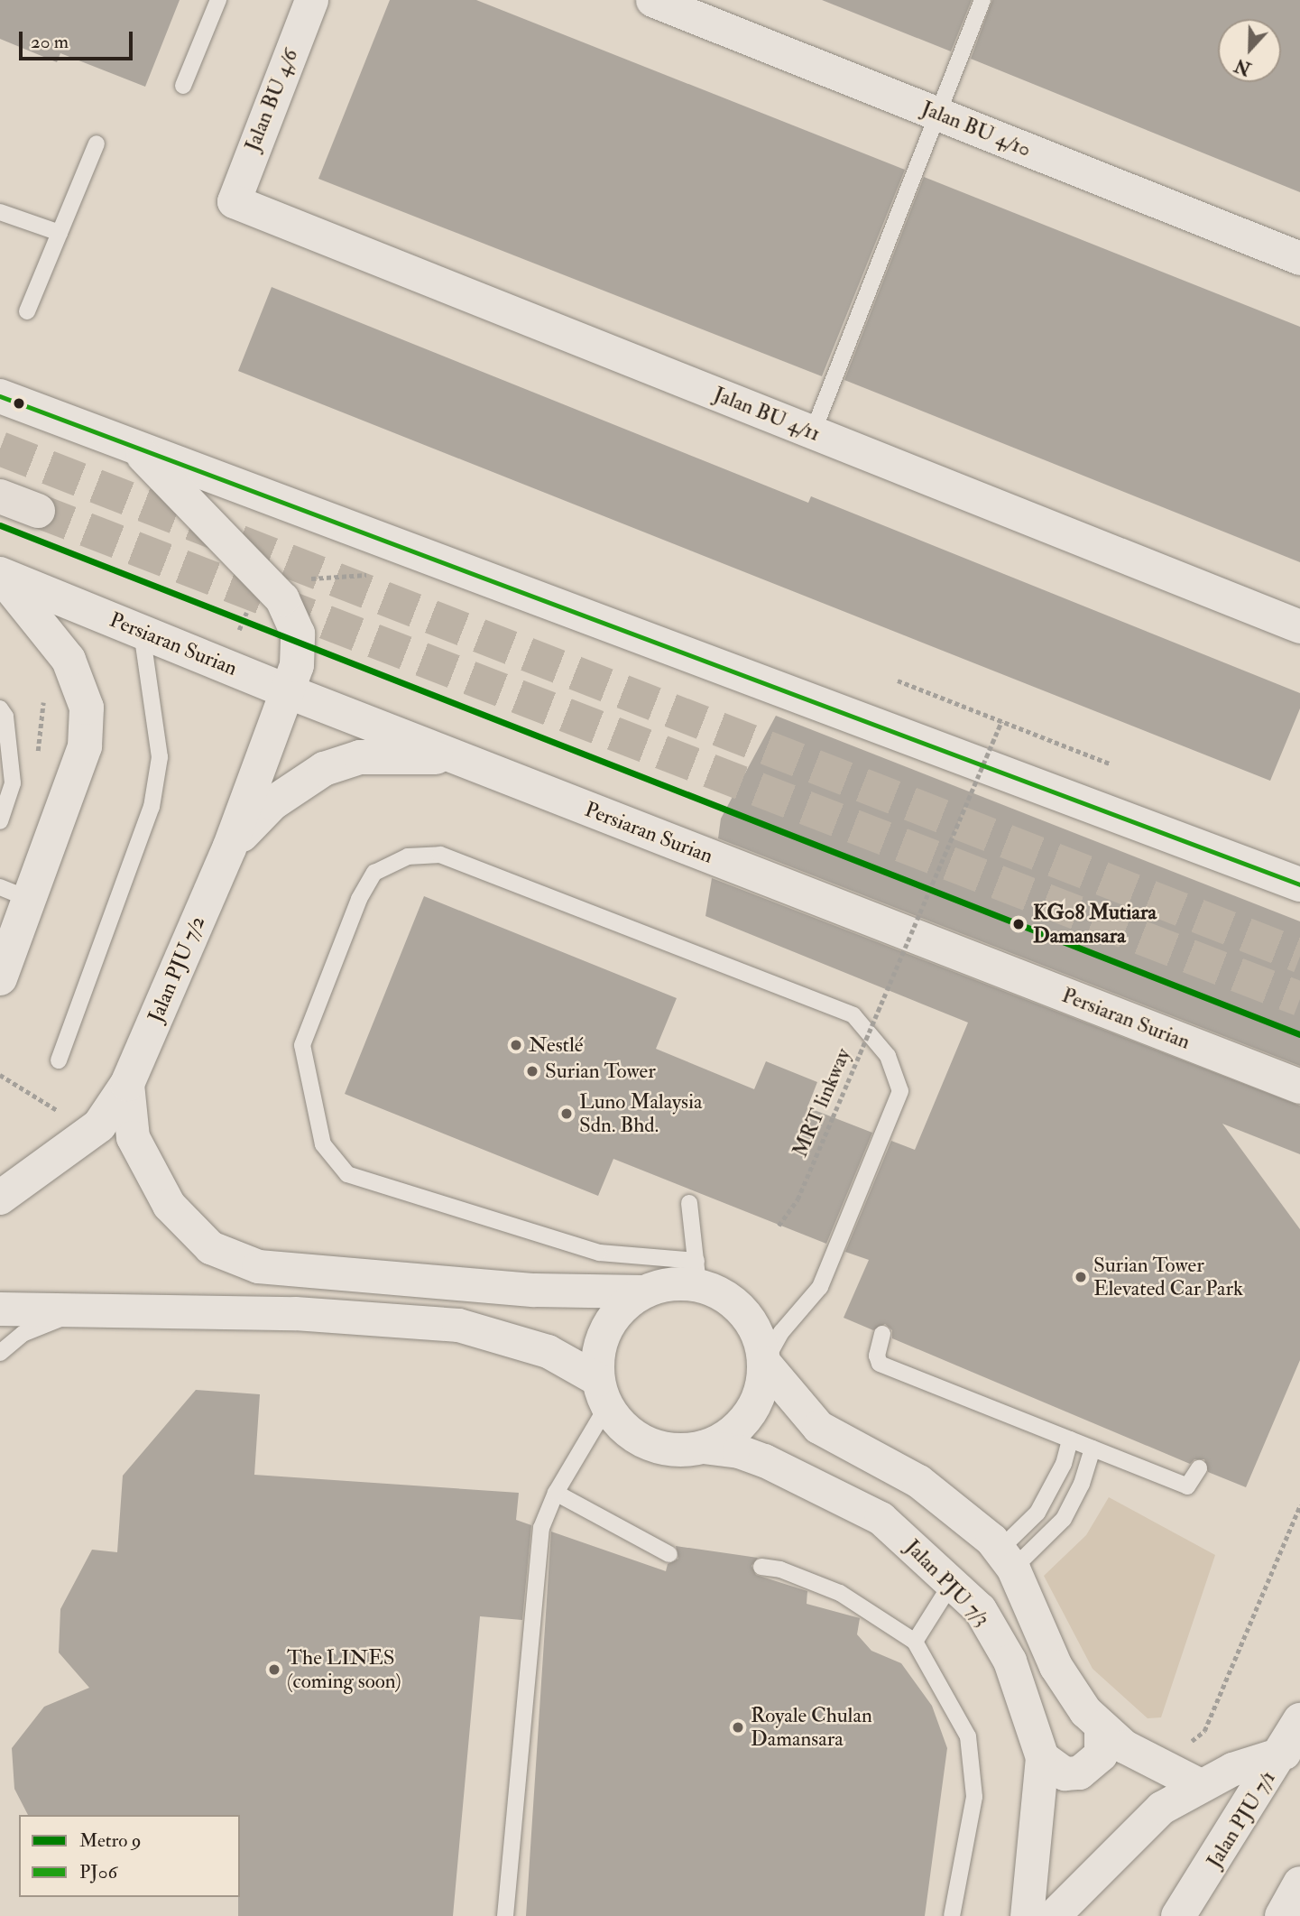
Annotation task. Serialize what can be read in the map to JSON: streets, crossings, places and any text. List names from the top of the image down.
{
  "streets": {
    "street": [
      "Jalan BU 4/6",
      "Jalan BU 4/10",
      "Jalan BU 4/11",
      "Persiaran Surian",
      "Jalan PJU 7/2",
      "Jalan PJU 7/3",
      "Jalan PJU 7/1"
    ],
    "path": ["MRT linkway"]
  },
  "crossings": [
    ["Jalan BU 4/6", "Jalan BU 4/11"],
    ["Persiaran Surian", "Jalan PJU 7/2"]
  ],
  "places": [
    "KG08 Mutiara Damansara",
    "Nestlé",
    "Surian Tower",
    "Luno Malaysia Sdn. Bhd.",
    "Surian Tower Elevated Car Park",
    "The LINES (coming soon)",
    "Royale Chulan Damansara"
  ],
  "lines": ["transit line PJ06", "metro line 9"],
  "legend": ["Metro 9", "PJ06"],
  "scale_bar": "20 m",
  "north": "bottom"
}
